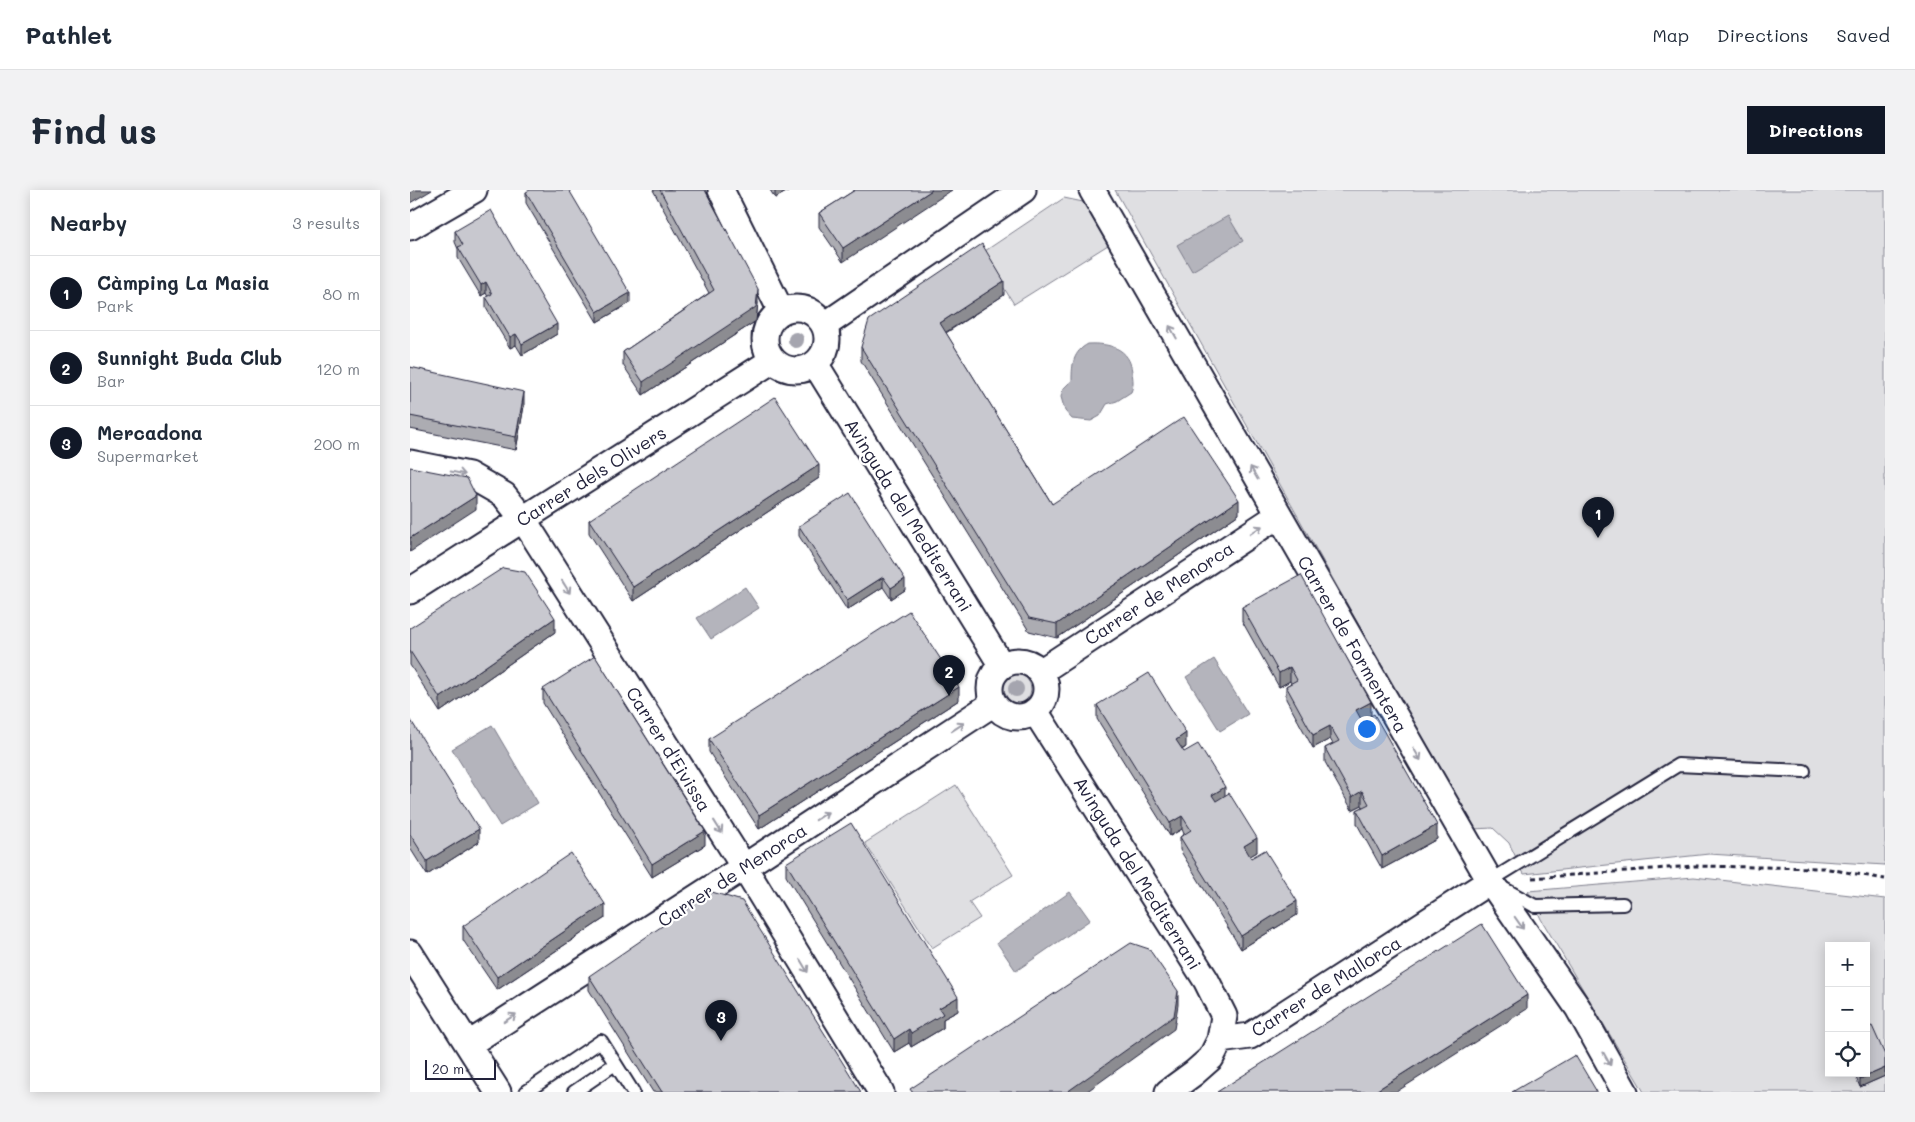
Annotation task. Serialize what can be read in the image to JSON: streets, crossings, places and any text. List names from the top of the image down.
{
  "streets": {
    "street": [
      "Carrer dels Olivers",
      "Avinguda del Mediterrani",
      "Carrer de Menorca",
      "Carrer de Formentera",
      "Carrer d'Eivissa",
      "Carrer de Mallorca"
    ]
  },
  "crossings": [
    ["Carrer dels Olivers", "Avinguda del Mediterrani"],
    ["Carrer dels Olivers", "Carrer d'Eivissa"],
    ["Avinguda del Mediterrani", "Carrer de Menorca"],
    ["Avinguda del Mediterrani", "Carrer de Mallorca"],
    ["Carrer de Menorca", "Carrer de Formentera"],
    ["Carrer de Menorca", "Carrer d'Eivissa"],
    ["Carrer de Formentera", "Carrer de Mallorca"]
  ],
  "one_way": ["Carrer de Menorca", "Carrer d'Eivissa"],
  "scale_bar": "20 m",
  "page": {
    "header": "Pathlet",
    "nav": ["Map", "Directions", "Saved"],
    "buttons": "Directions",
    "title": "Find us",
    "heading": ["Nearby", "3 results"],
    "list": [
      {
        "mark": "1",
        "name": "Càmping La Masia",
        "note": "Park",
        "value": "80 m"
      },
      {
        "mark": "2",
        "name": "Sunnight Buda Club",
        "note": "Bar",
        "value": "120 m"
      },
      {
        "mark": "3",
        "name": "Mercadona",
        "note": "Supermarket",
        "value": "200 m"
      }
    ],
    "pins": ["1", "2", "3"],
    "map_buttons": ["+", "−"],
    "scale": "20 m"
  }
}
